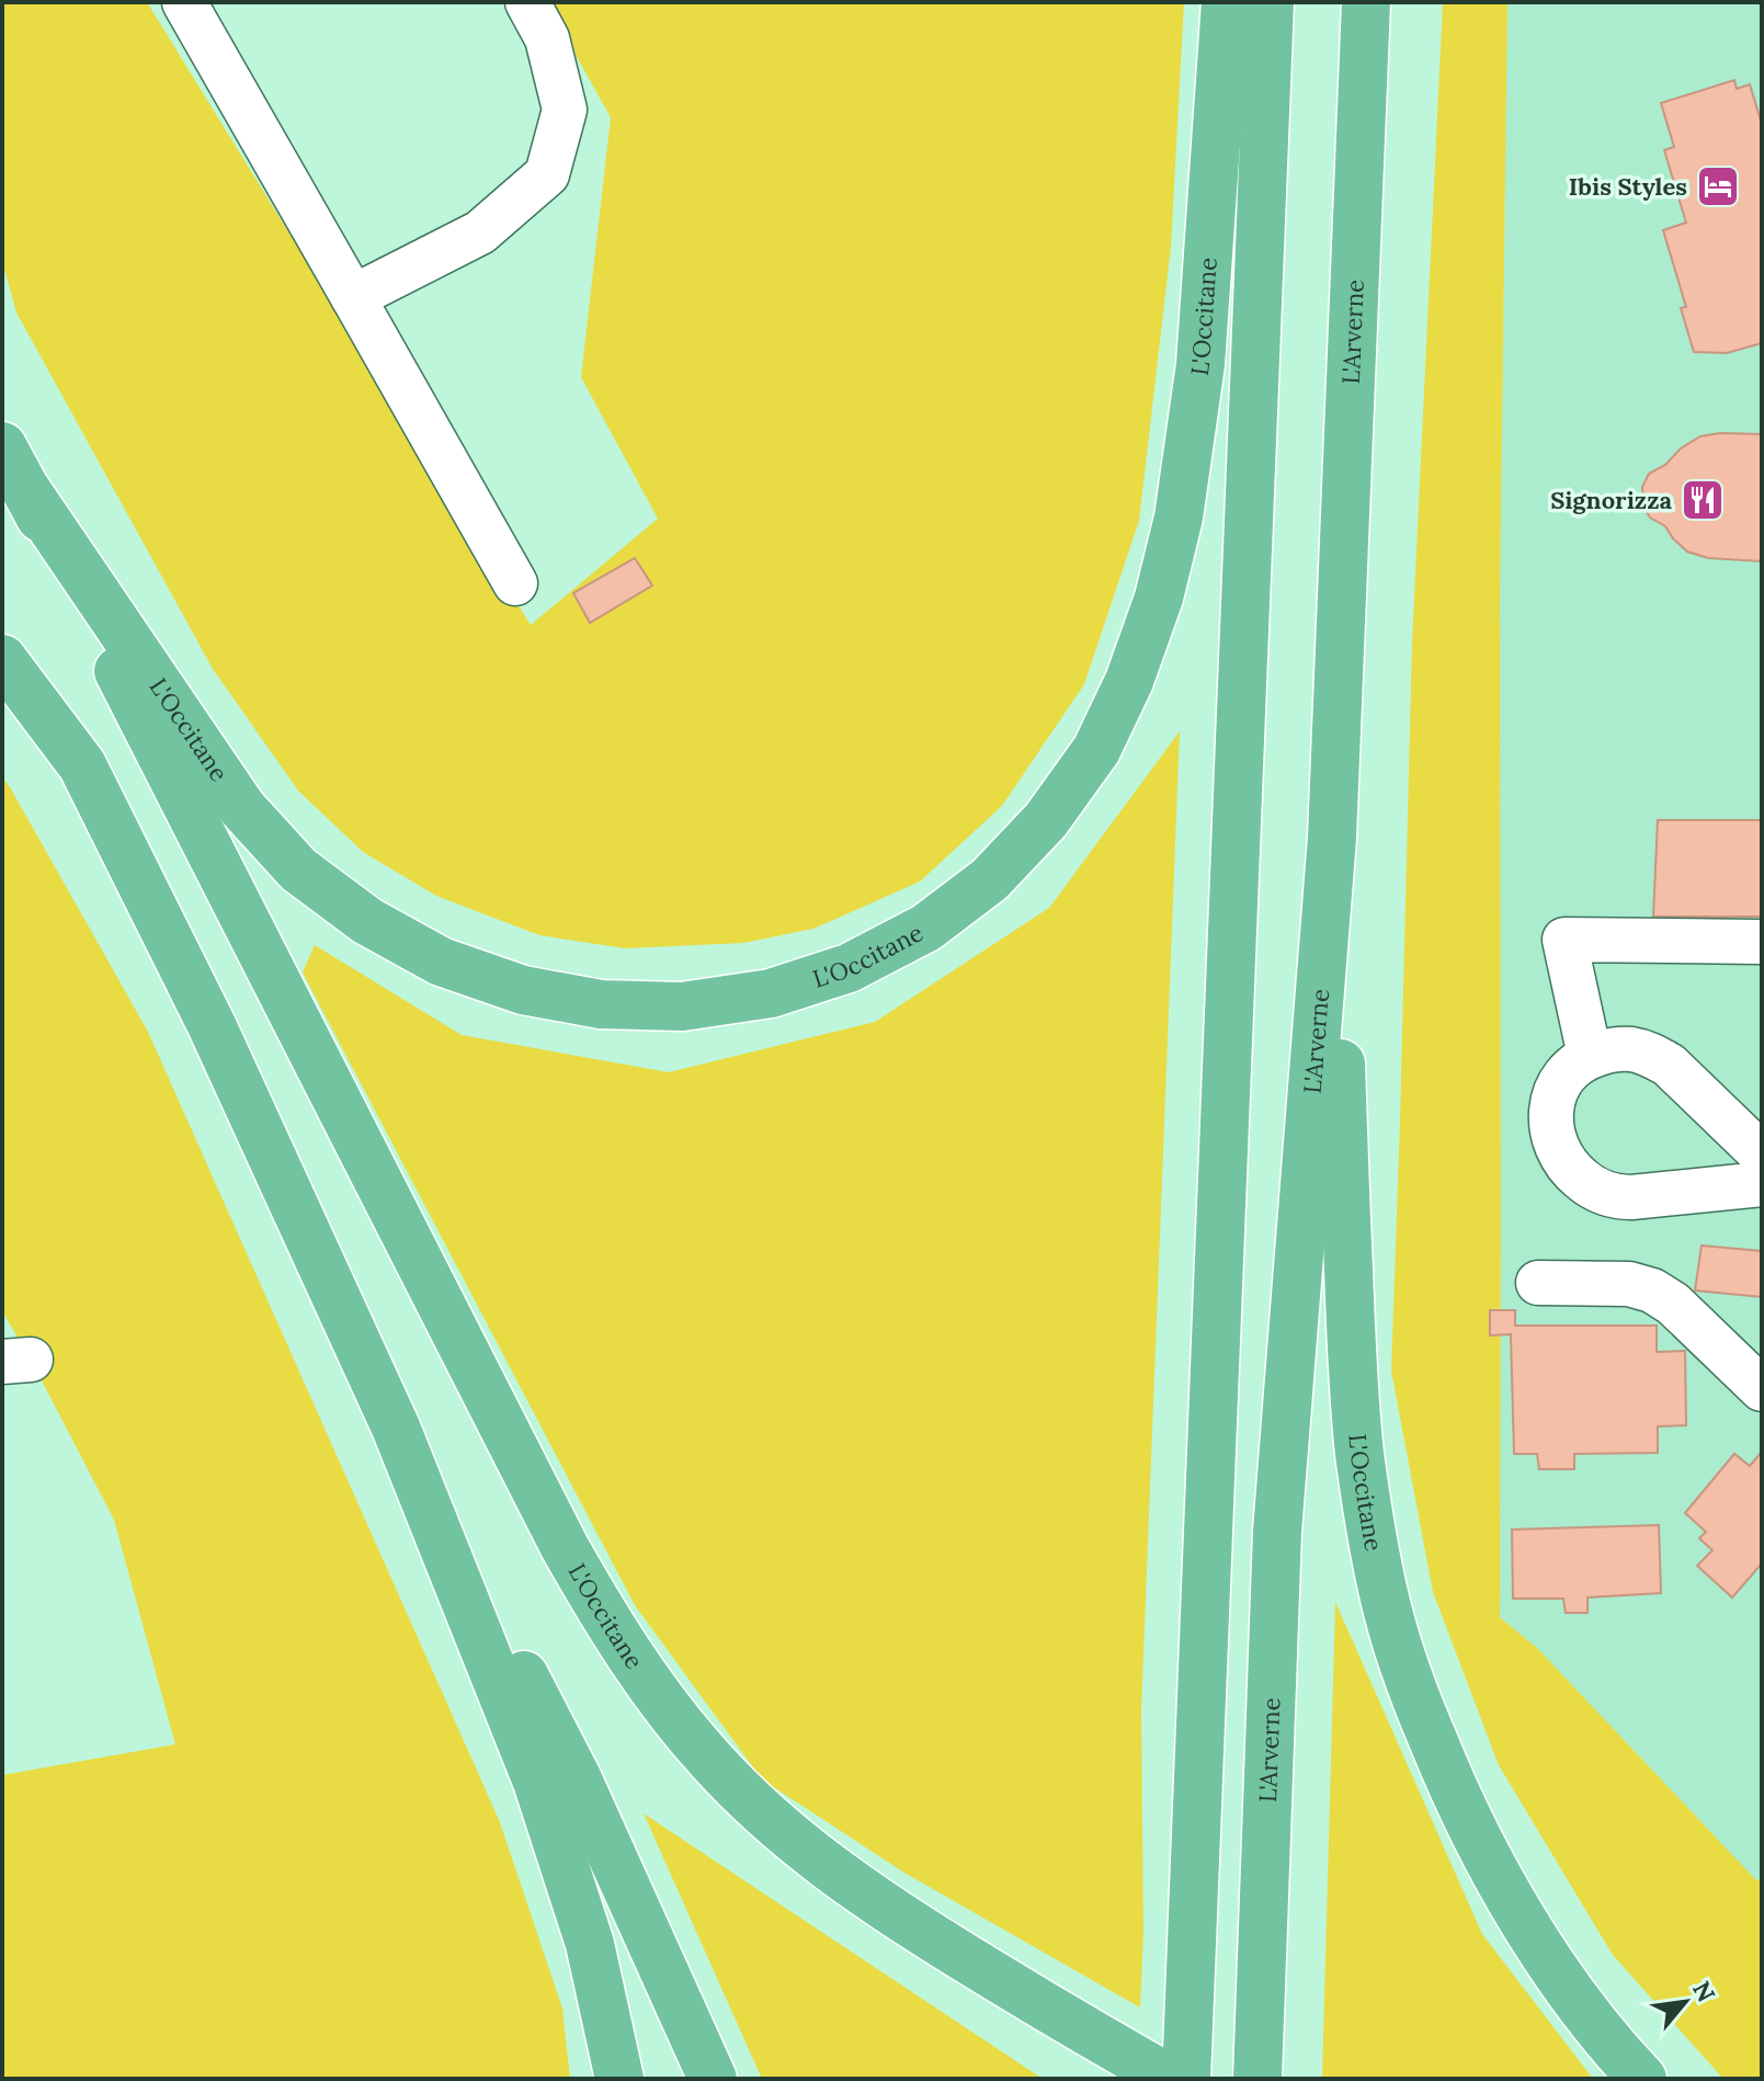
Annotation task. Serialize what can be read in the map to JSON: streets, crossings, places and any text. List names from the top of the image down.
{
  "streets": {
    "highway": ["L'Occitane", "L'Arverne"]
  },
  "crossings": [
    ["L'Occitane", "L'Arverne"]
  ],
  "places": {
    "hotel": ["Ibis Styles"],
    "restaurant": ["Signorizza"]
  },
  "north": "top right"
}
